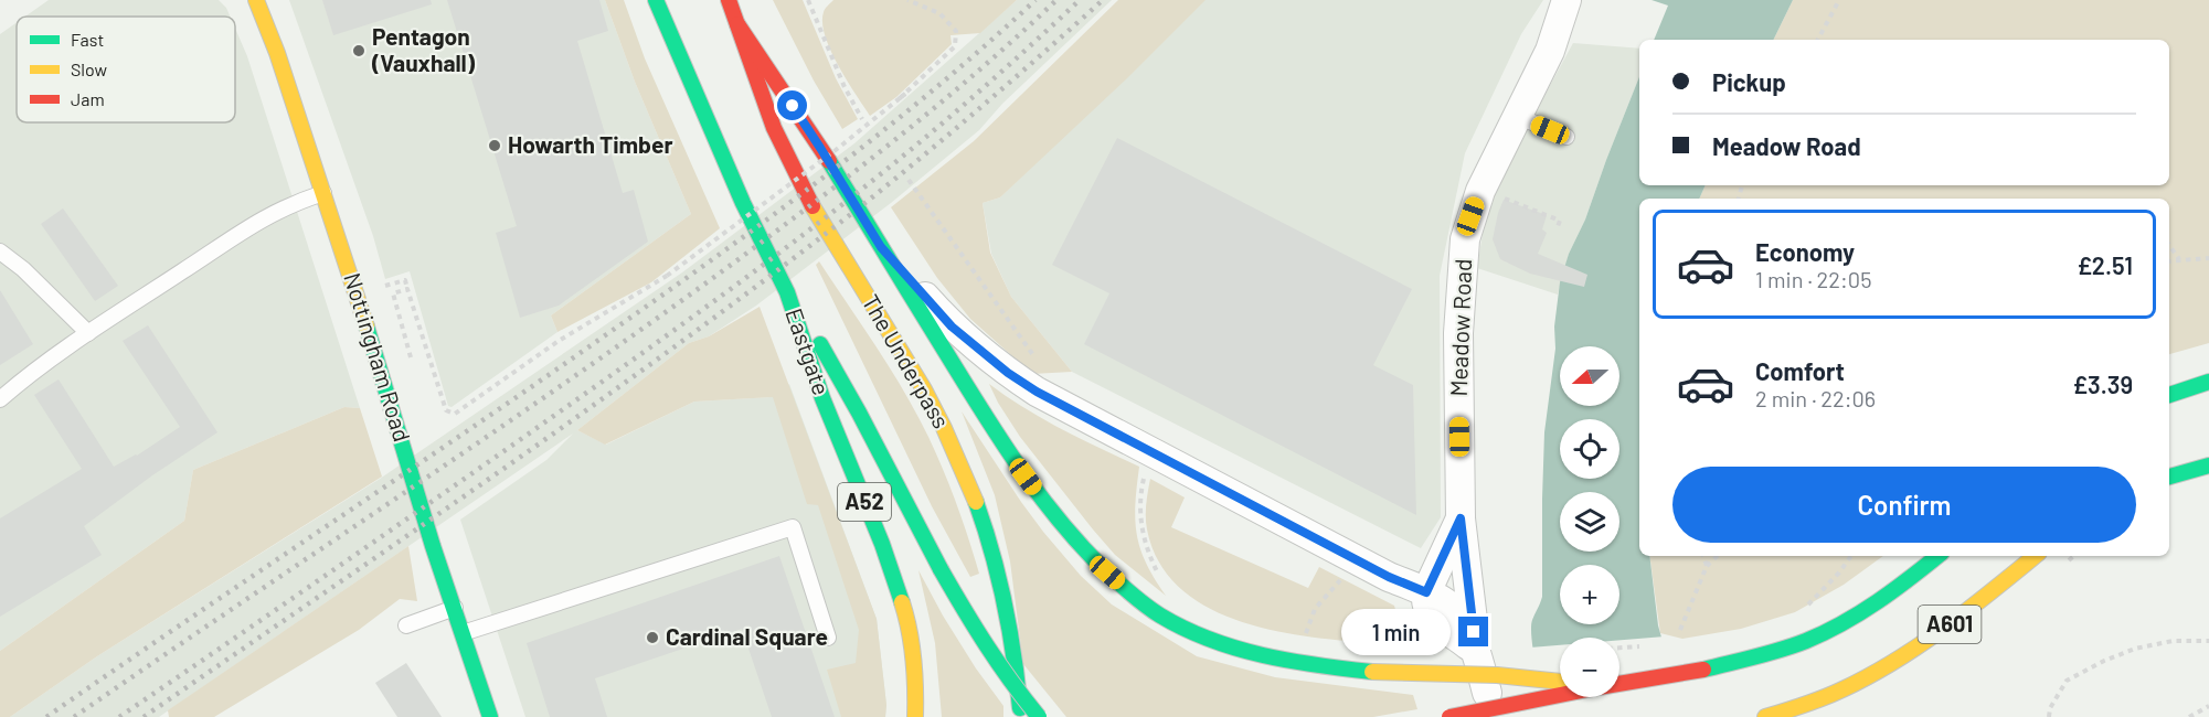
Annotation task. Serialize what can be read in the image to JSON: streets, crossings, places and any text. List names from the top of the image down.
{
  "streets": {
    "main road": [
      "Eastgate",
      "Nottingham Road",
      "The Underpass",
      "A52",
      "A601"
    ],
    "street": ["Meadow Road"]
  },
  "places": ["Pentagon (Vauxhall)", "Howarth Timber", "Cardinal Square"],
  "legend": ["Fast", "Slow", "Jam"],
  "north": "left",
  "page": {
    "banner": ["Pickup", "Meadow Road"],
    "list": [
      {
        "name": "Economy",
        "note": "1 min · 22:05",
        "value": "£2.51"
      },
      {
        "name": "Comfort",
        "note": "2 min · 22:06",
        "value": "£3.39"
      }
    ],
    "map_buttons": ["+", "−"],
    "buttons": "Confirm",
    "bubble": "1 min"
  }
}
